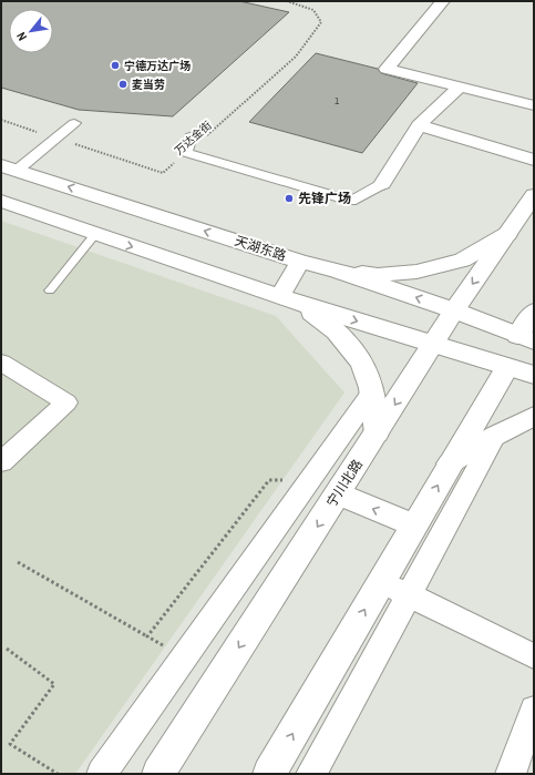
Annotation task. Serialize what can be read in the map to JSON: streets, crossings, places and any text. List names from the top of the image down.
{
  "streets": {
    "main road": ["天湖东路", "宁川北路"],
    "path": ["万达金街"]
  },
  "crossings": [
    ["天湖东路", "宁川北路"]
  ],
  "places": ["宁德万达广场", "麦当劳", "先锋广场"],
  "house_numbers": ["1"],
  "north": "bottom left"
}
